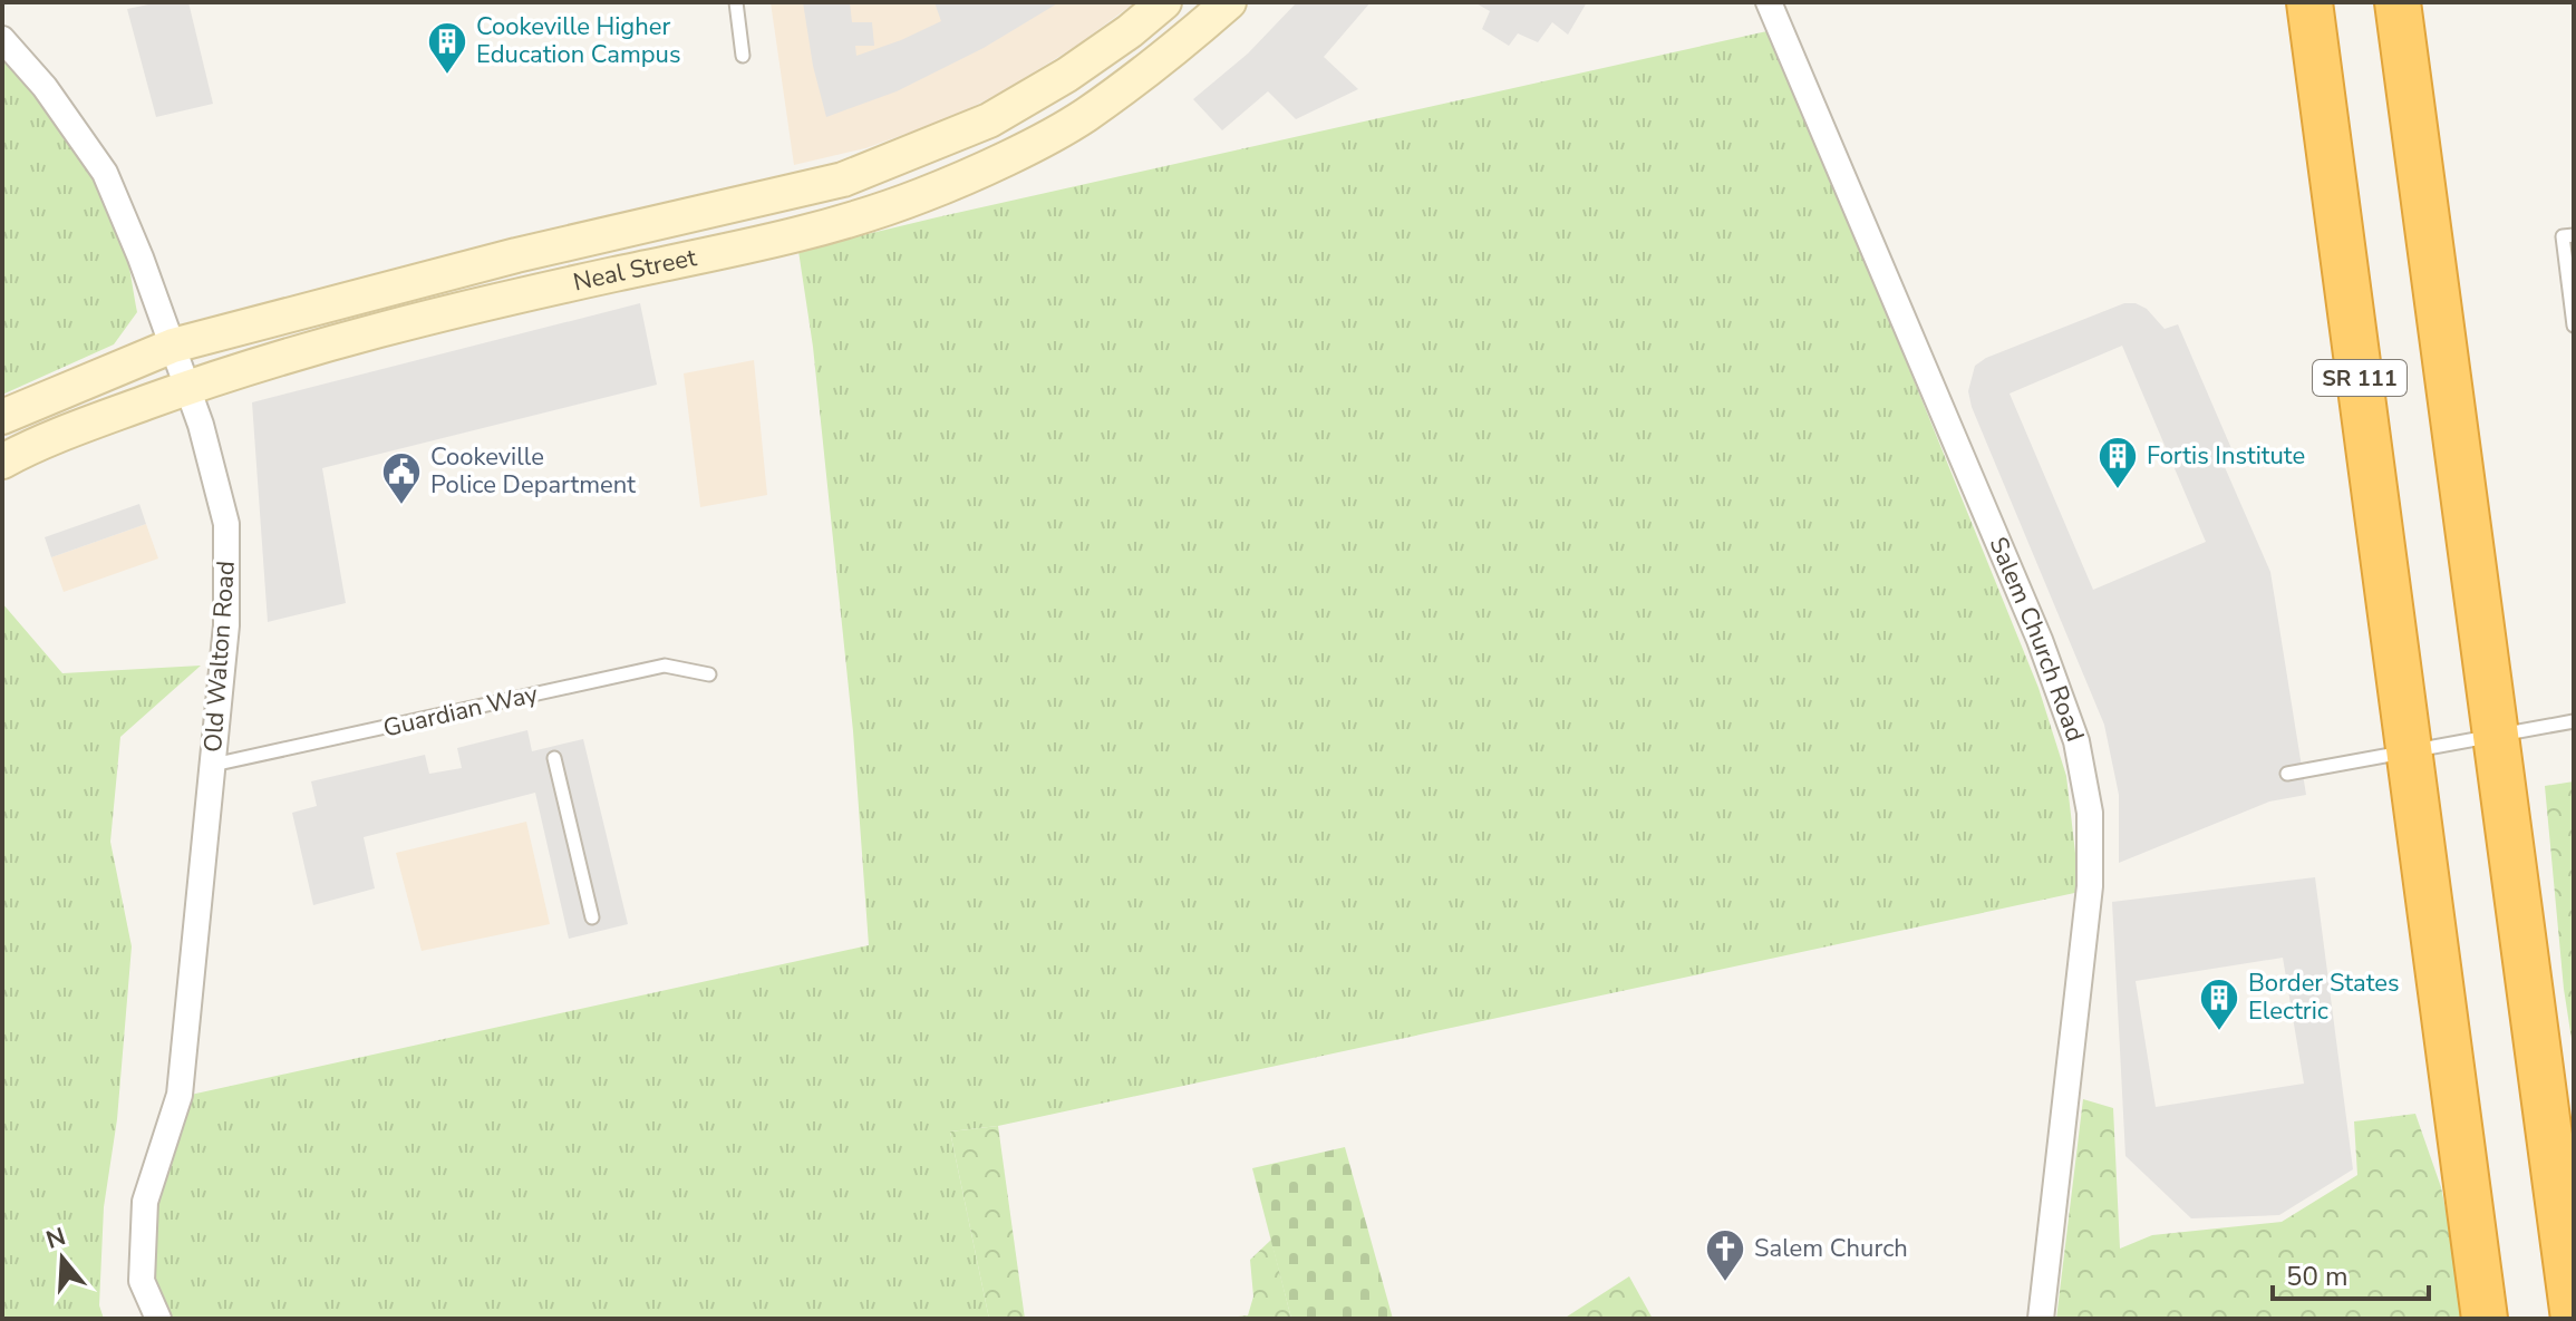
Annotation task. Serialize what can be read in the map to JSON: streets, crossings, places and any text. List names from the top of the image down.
{
  "streets": {
    "highway": ["SR 111"],
    "main road": ["Neal Street"],
    "street": ["Salem Church Road", "Old Walton Road"],
    "lane": ["Guardian Way"]
  },
  "crossings": [
    ["Neal Street", "Old Walton Road"],
    ["Old Walton Road", "Guardian Way"]
  ],
  "places": {
    "building": ["Cookeville Higher Education Campus", "Fortis Institute", "Border States Electric"],
    "public building": ["Cookeville Police Department"],
    "church": ["Salem Church"]
  },
  "scale_bar": "50 m",
  "north": "top"
}
